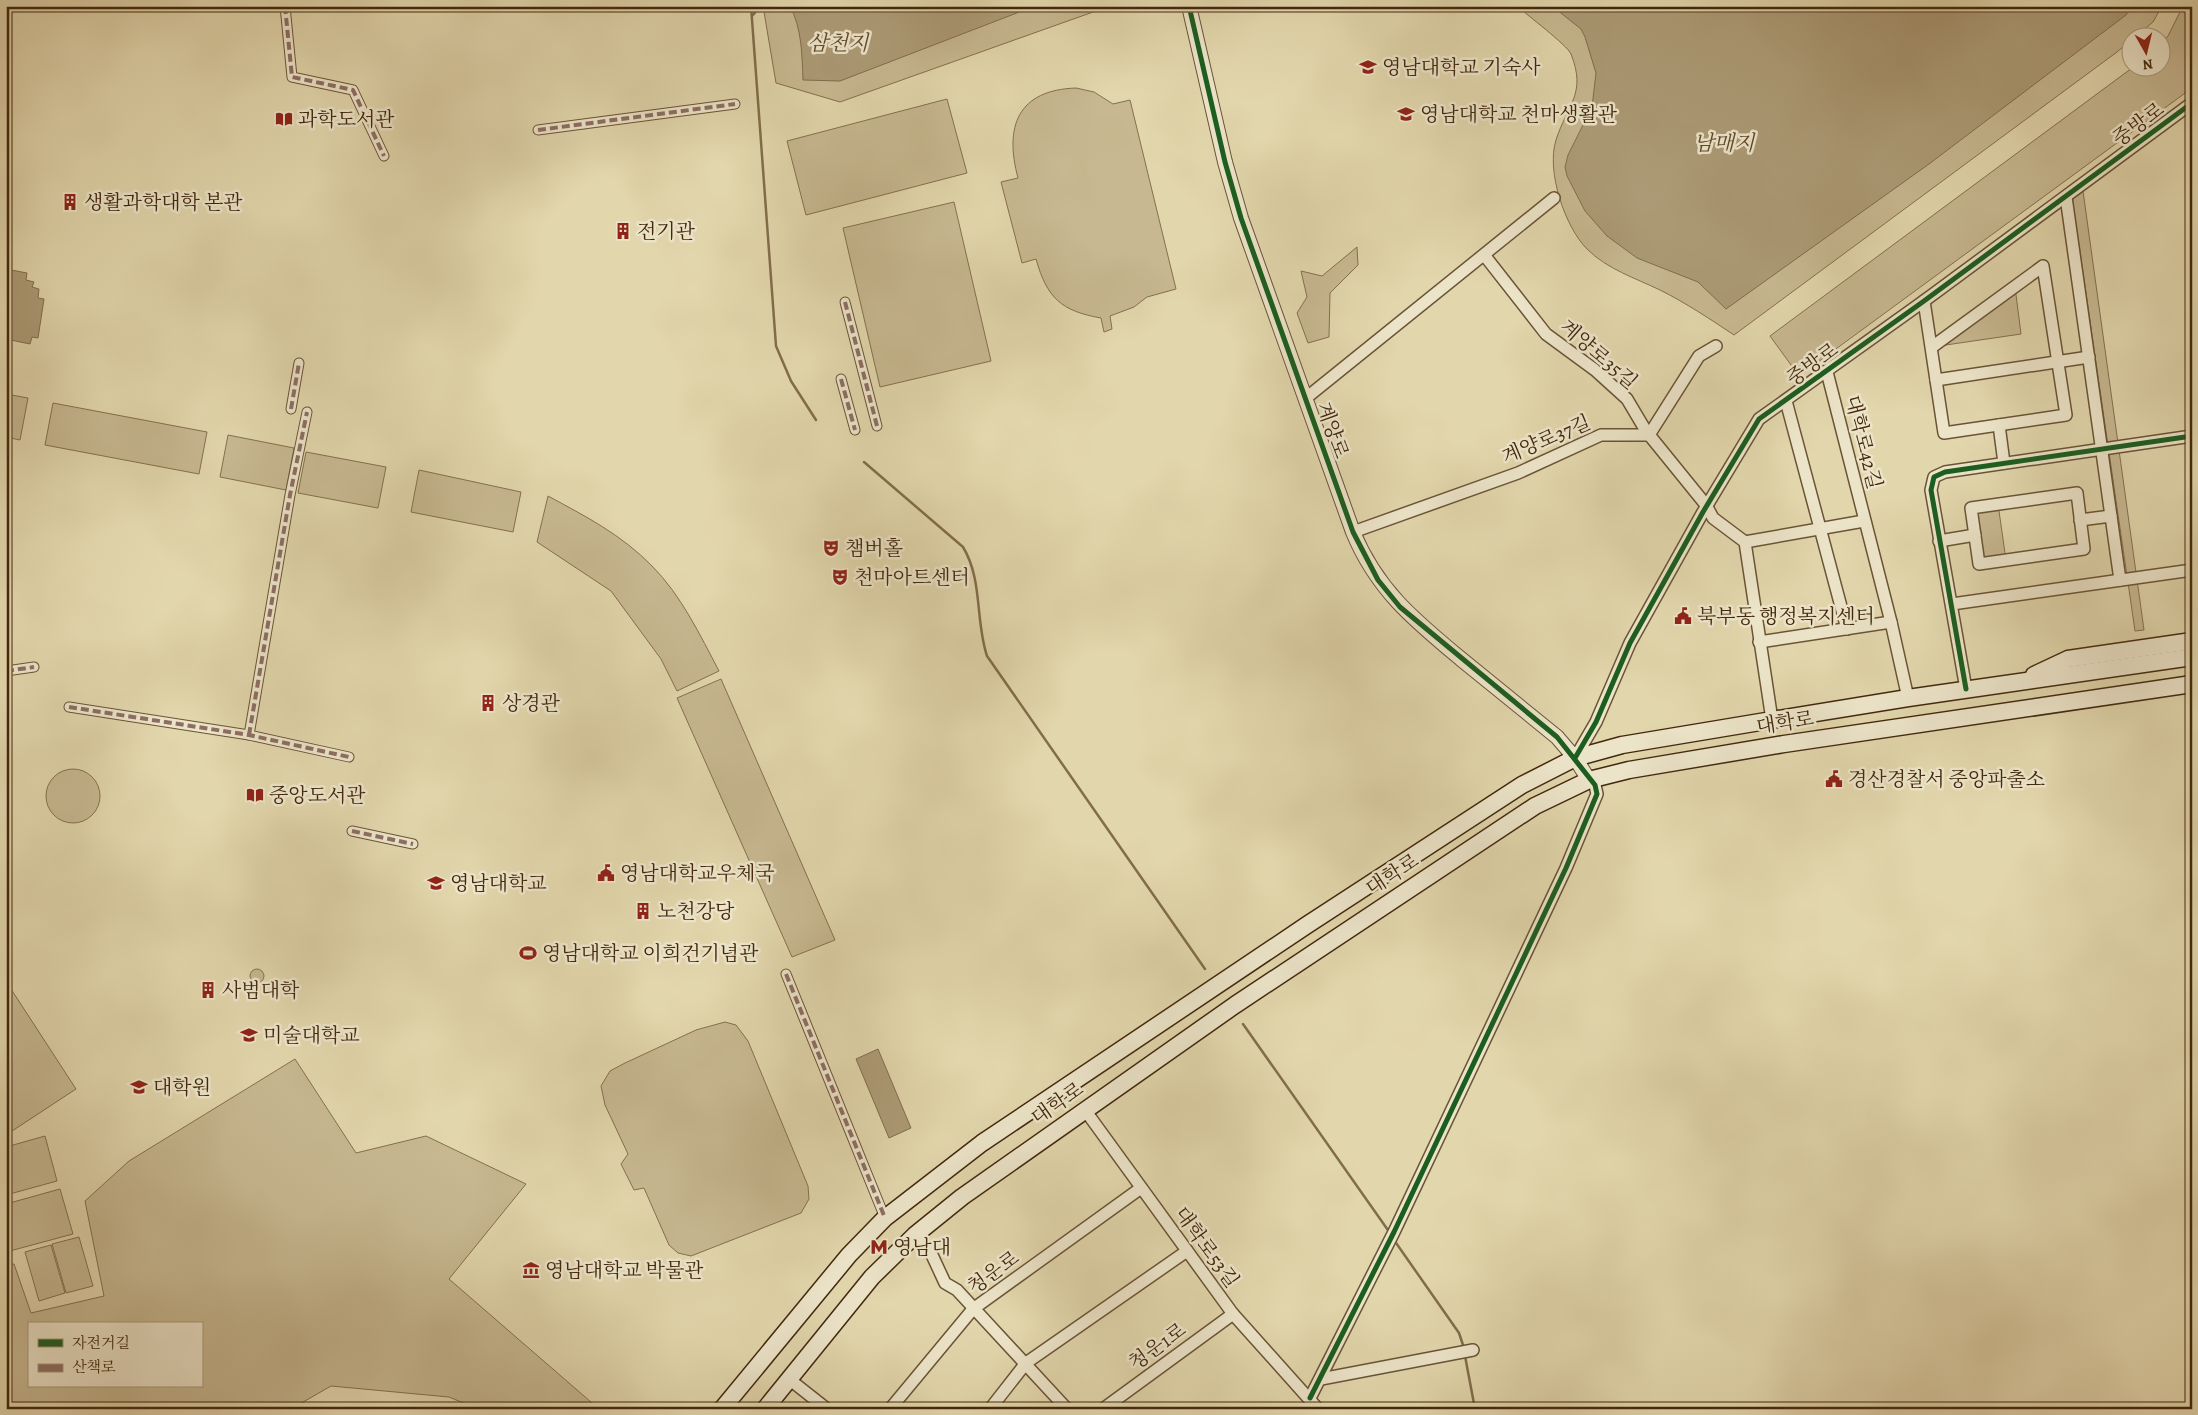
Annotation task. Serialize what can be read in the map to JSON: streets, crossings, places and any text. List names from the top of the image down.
{
  "streets": {
    "main road": ["대학로"],
    "street": [
      "중방로",
      "계양로35길",
      "계양로",
      "계양로37길",
      "대학로42길",
      "대학로53길",
      "청운로",
      "청운1로"
    ]
  },
  "crossings": [
    ["중방로", "계양로35길"],
    ["중방로", "계양로"],
    ["중방로", "대학로42길"],
    ["계양로35길", "계양로37길"],
    ["계양로35길", "대학로42길"],
    ["계양로", "계양로37길"],
    ["계양로", "대학로"],
    ["대학로", "대학로53길"],
    ["대학로53길", "청운로"],
    ["대학로53길", "청운1로"]
  ],
  "water": ["삼천지", "남매지"],
  "places": {
    "school or university": [
      "영남대학교 기숙사",
      "영남대학교 천마생활관",
      "영남대학교",
      "미술대학교",
      "대학원"
    ],
    "library": ["과학도서관", "중앙도서관"],
    "building": [
      "생활과학대학 본관",
      "전기관",
      "상경관",
      "노천강당",
      "사범대학"
    ],
    "theatre": ["챔버홀", "천마아트센터"],
    "public building": ["북부동 행정복지센터", "경산경찰서 중앙파출소", "영남대학교우체국"],
    "sports": ["영남대학교 이희건기념관"],
    "metro station": ["영남대"],
    "museum": ["영남대학교 박물관"]
  },
  "legend": ["자전거길", "산책로"],
  "north": "bottom"
}
